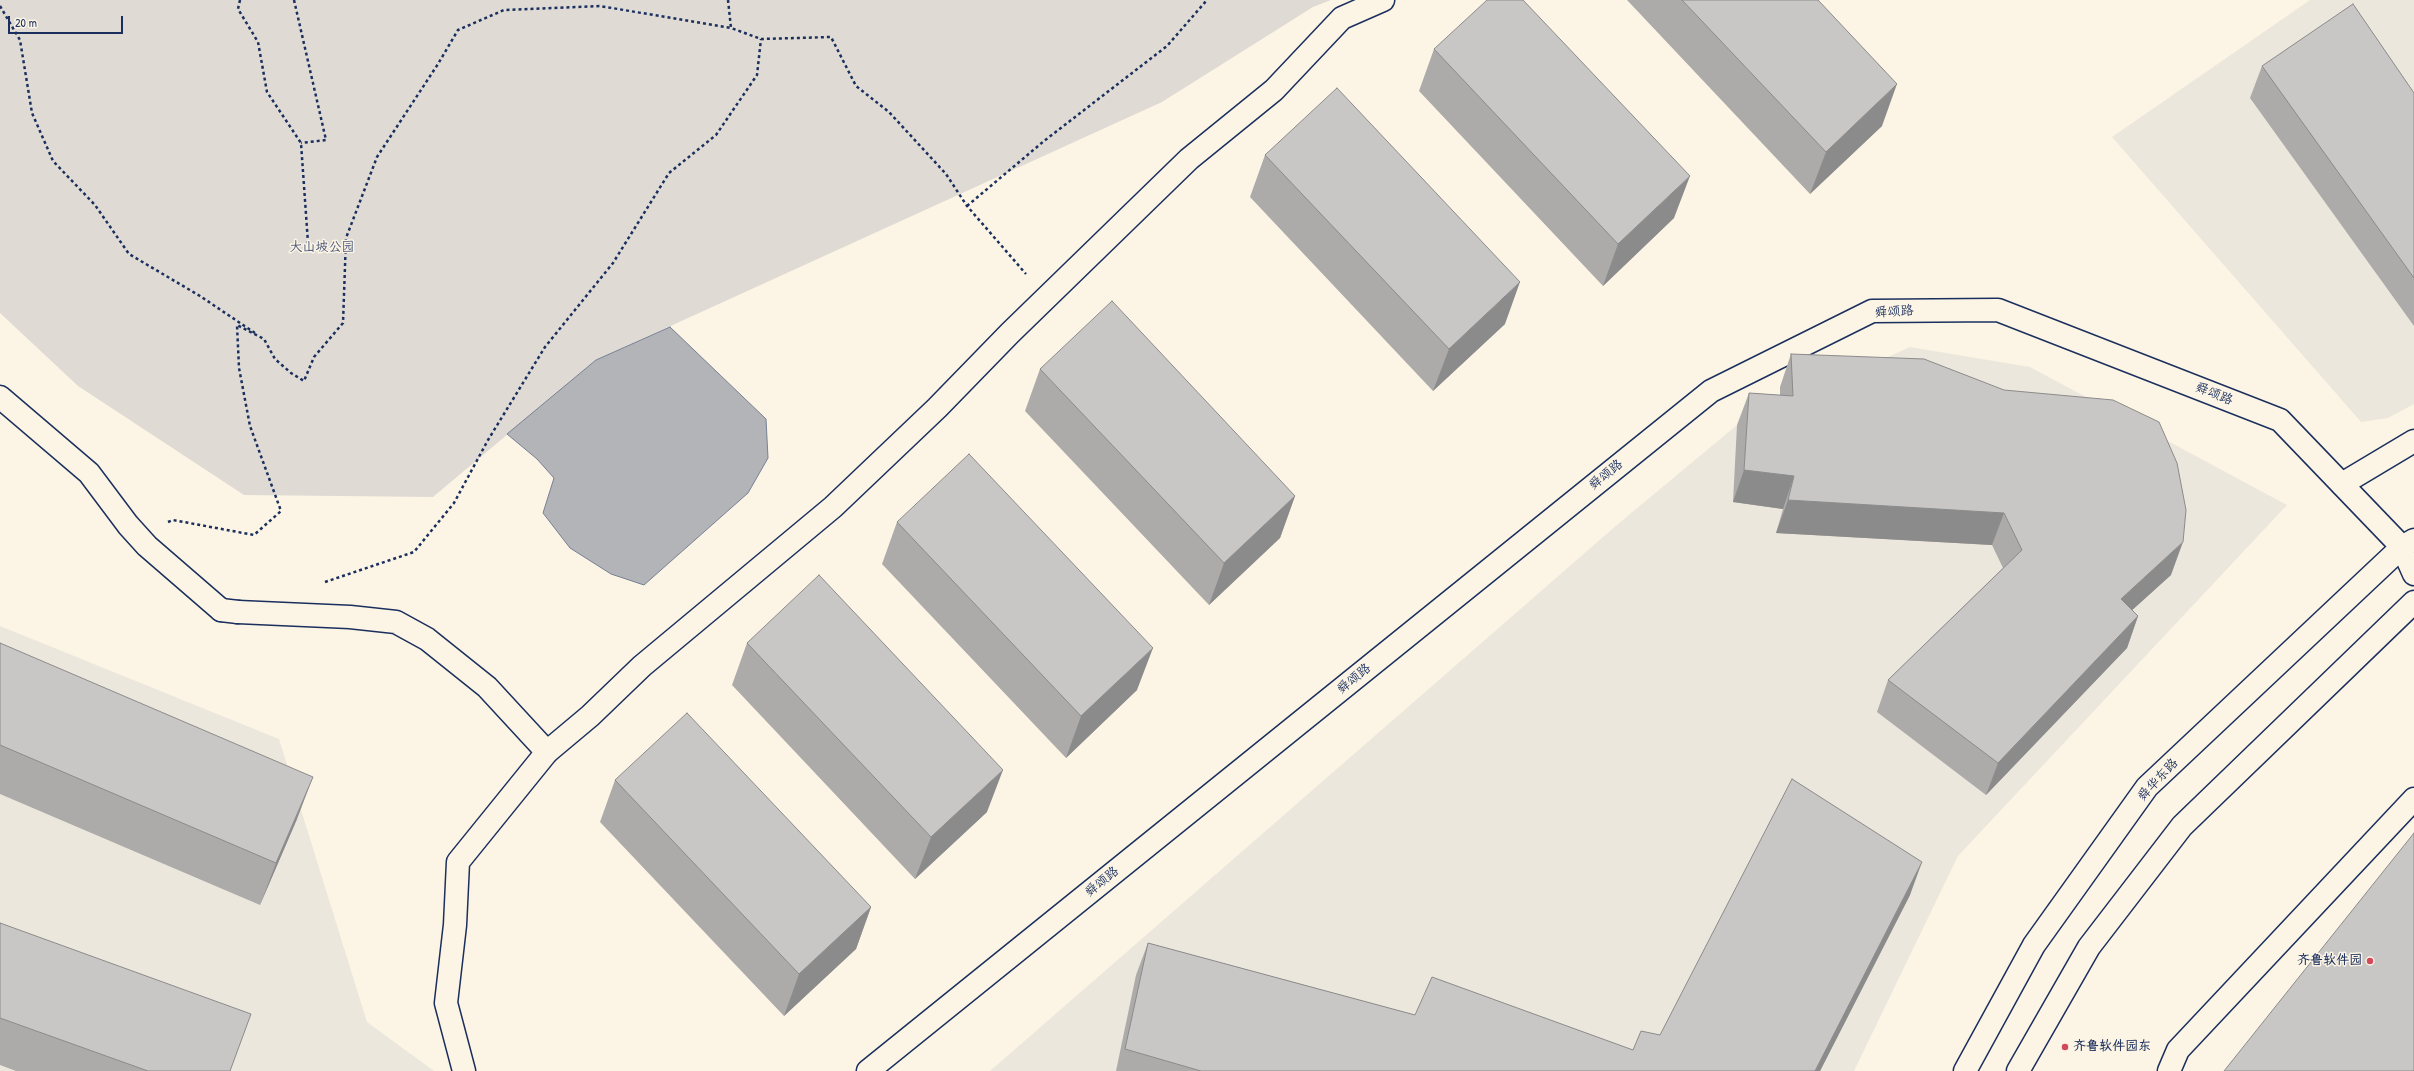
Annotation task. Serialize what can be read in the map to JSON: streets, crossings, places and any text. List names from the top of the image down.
{
  "streets": {
    "street": ["舜颂路", "舜华东路"]
  },
  "crossings": [
    ["舜颂路", "舜华东路"]
  ],
  "parks": ["大山坡公园"],
  "places": ["齐鲁软件园", "齐鲁软件园东"],
  "scale_bar": "20 m"
}
